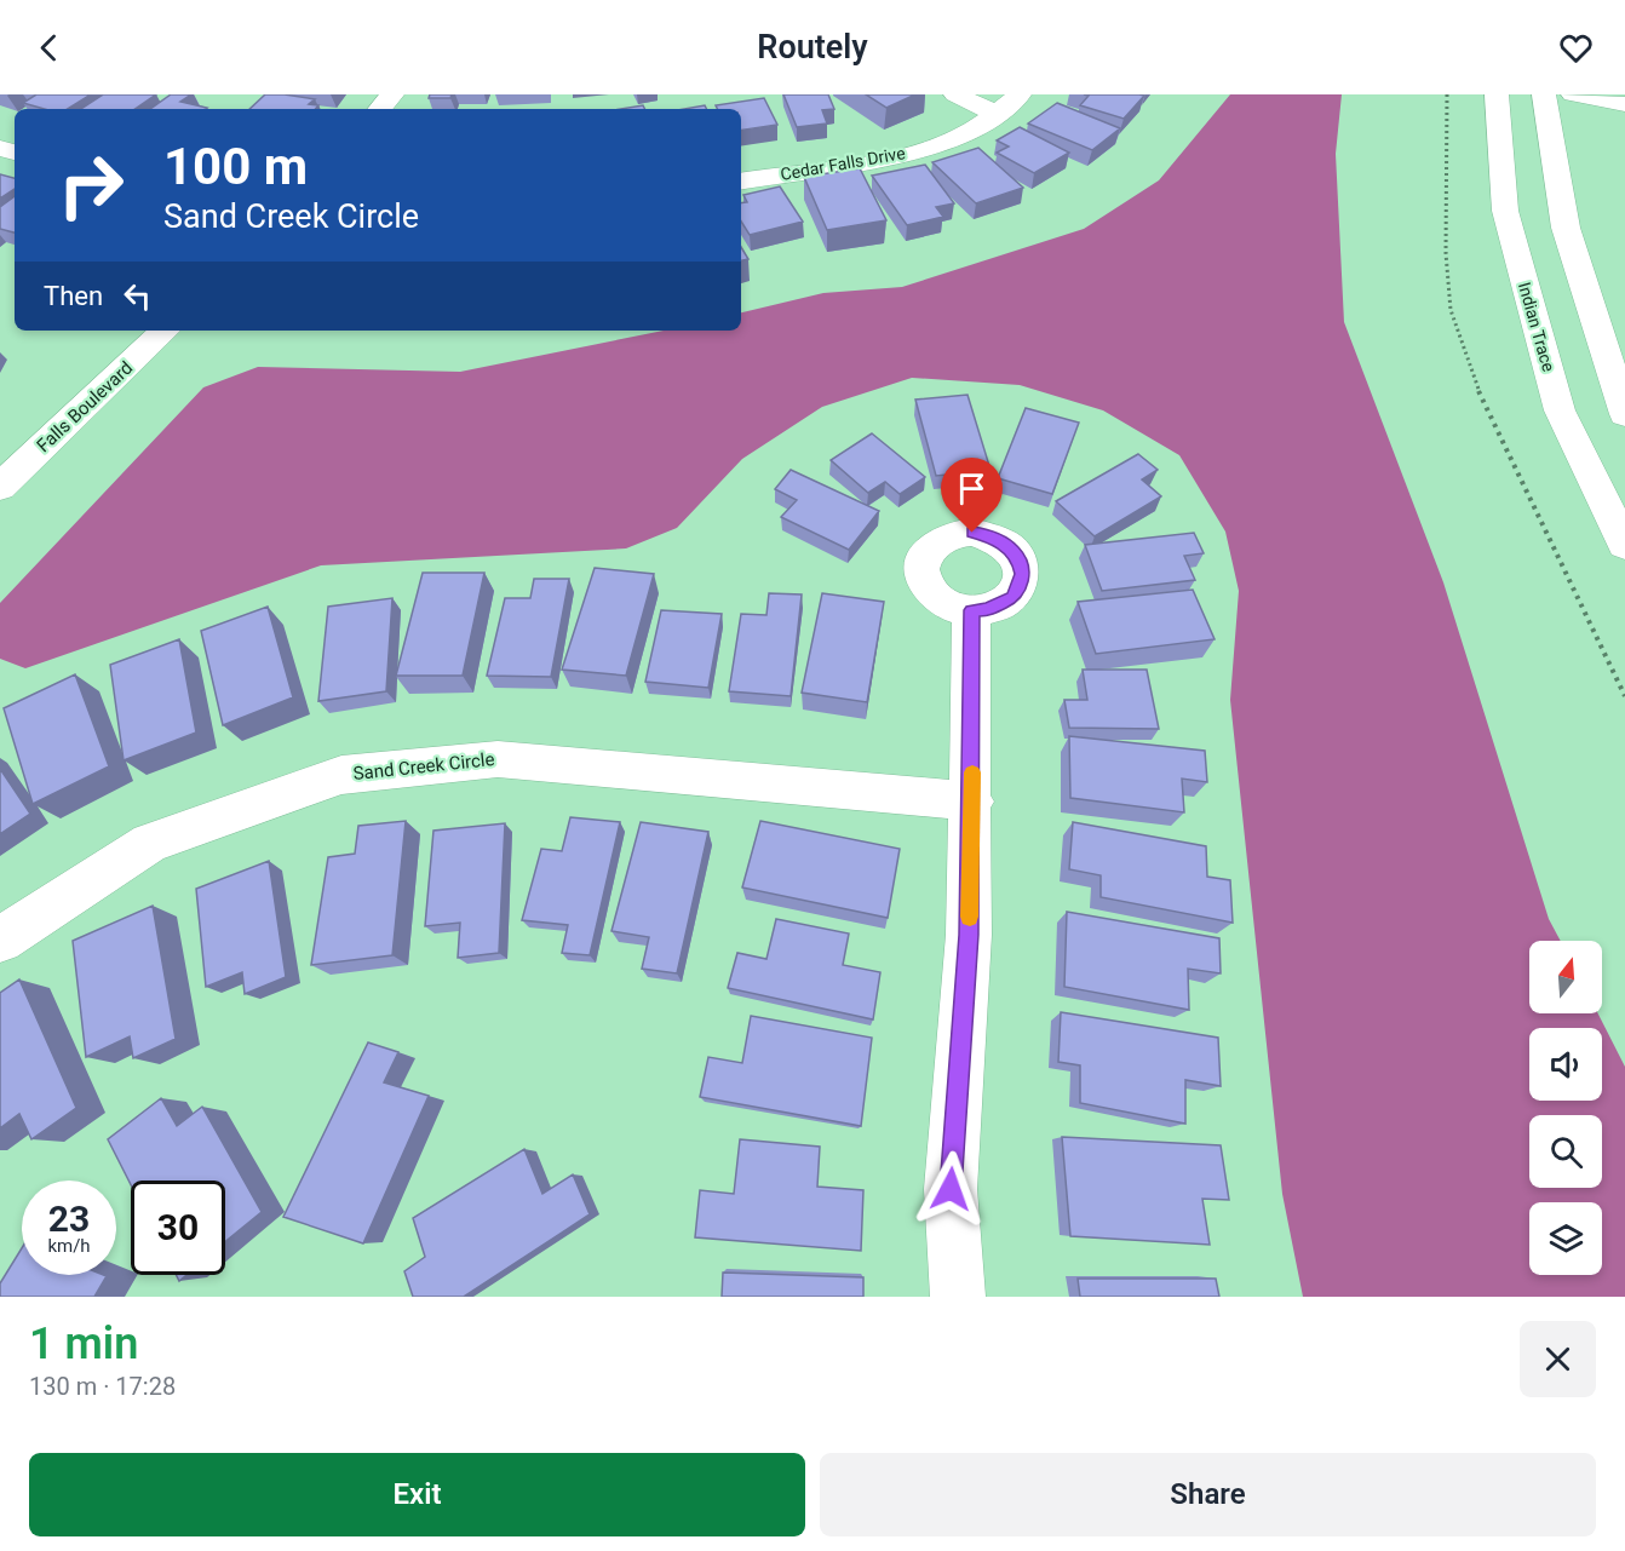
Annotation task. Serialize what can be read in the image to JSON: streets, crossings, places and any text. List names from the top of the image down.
{
  "streets": {
    "street": [
      "Cedar Falls Drive",
      "Indian Trace",
      "Falls Boulevard",
      "Sand Creek Circle"
    ]
  },
  "north": "top",
  "page": {
    "header": "Routely",
    "turn": ["100 m", "Sand Creek Circle"],
    "then": "Then",
    "speed": "23 km/h",
    "limit": "30",
    "heading": ["1 min", "130 m · 17:28"],
    "buttons": ["Exit", "Share"]
  }
}
